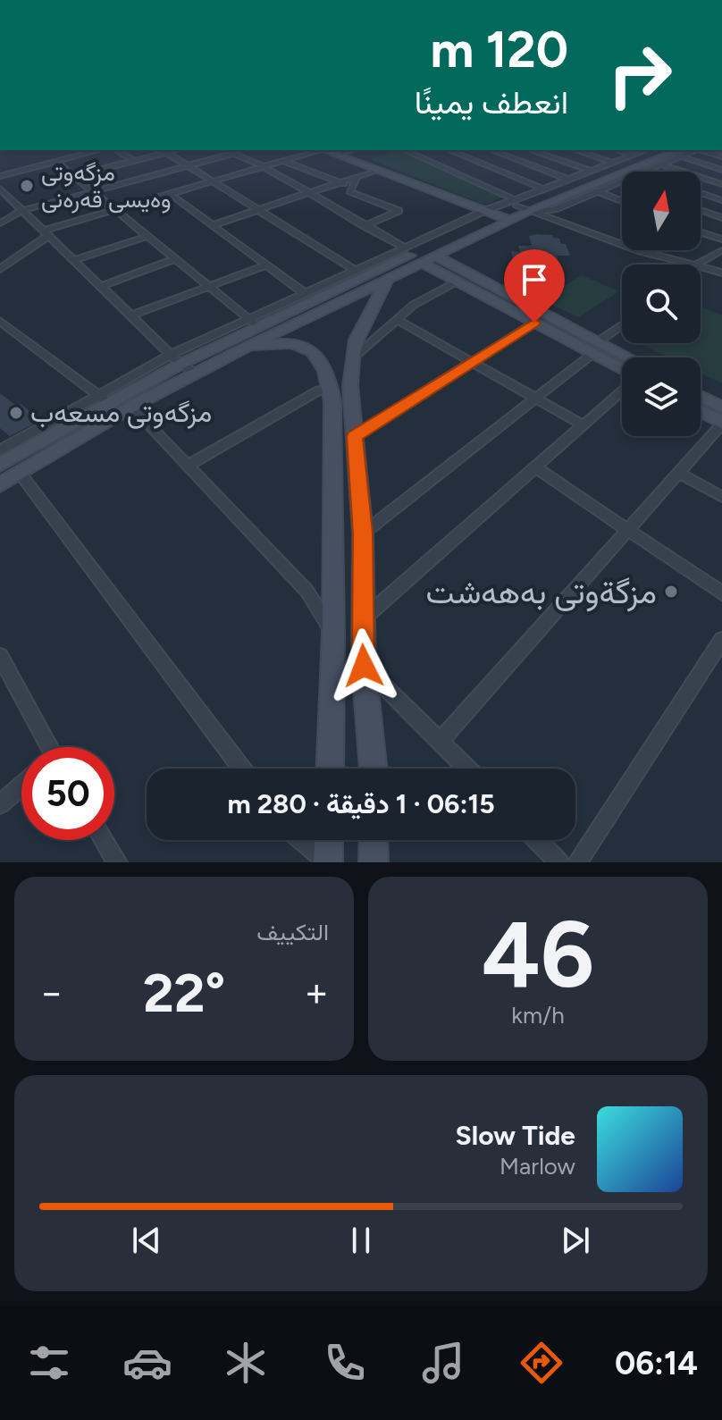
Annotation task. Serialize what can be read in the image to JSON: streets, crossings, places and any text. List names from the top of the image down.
{
  "places": ["مزگەوتی وەیسی قەرەنی", "مزگەوتی مسعەب", "مزگةوتى بەھەشت"],
  "north": "top",
  "page": {
    "turn": ["120 m", "انعطف يمينًا"],
    "limit": "50",
    "trip": "06:15 · 1 دقيقة · 280 m",
    "tile": [
      ["46", "km/h"],
      "التكييف"
    ],
    "heat": ["−", "22°", "+"],
    "song": ["Slow Tide", "Marlow"],
    "tabs": "06:14"
  }
}
